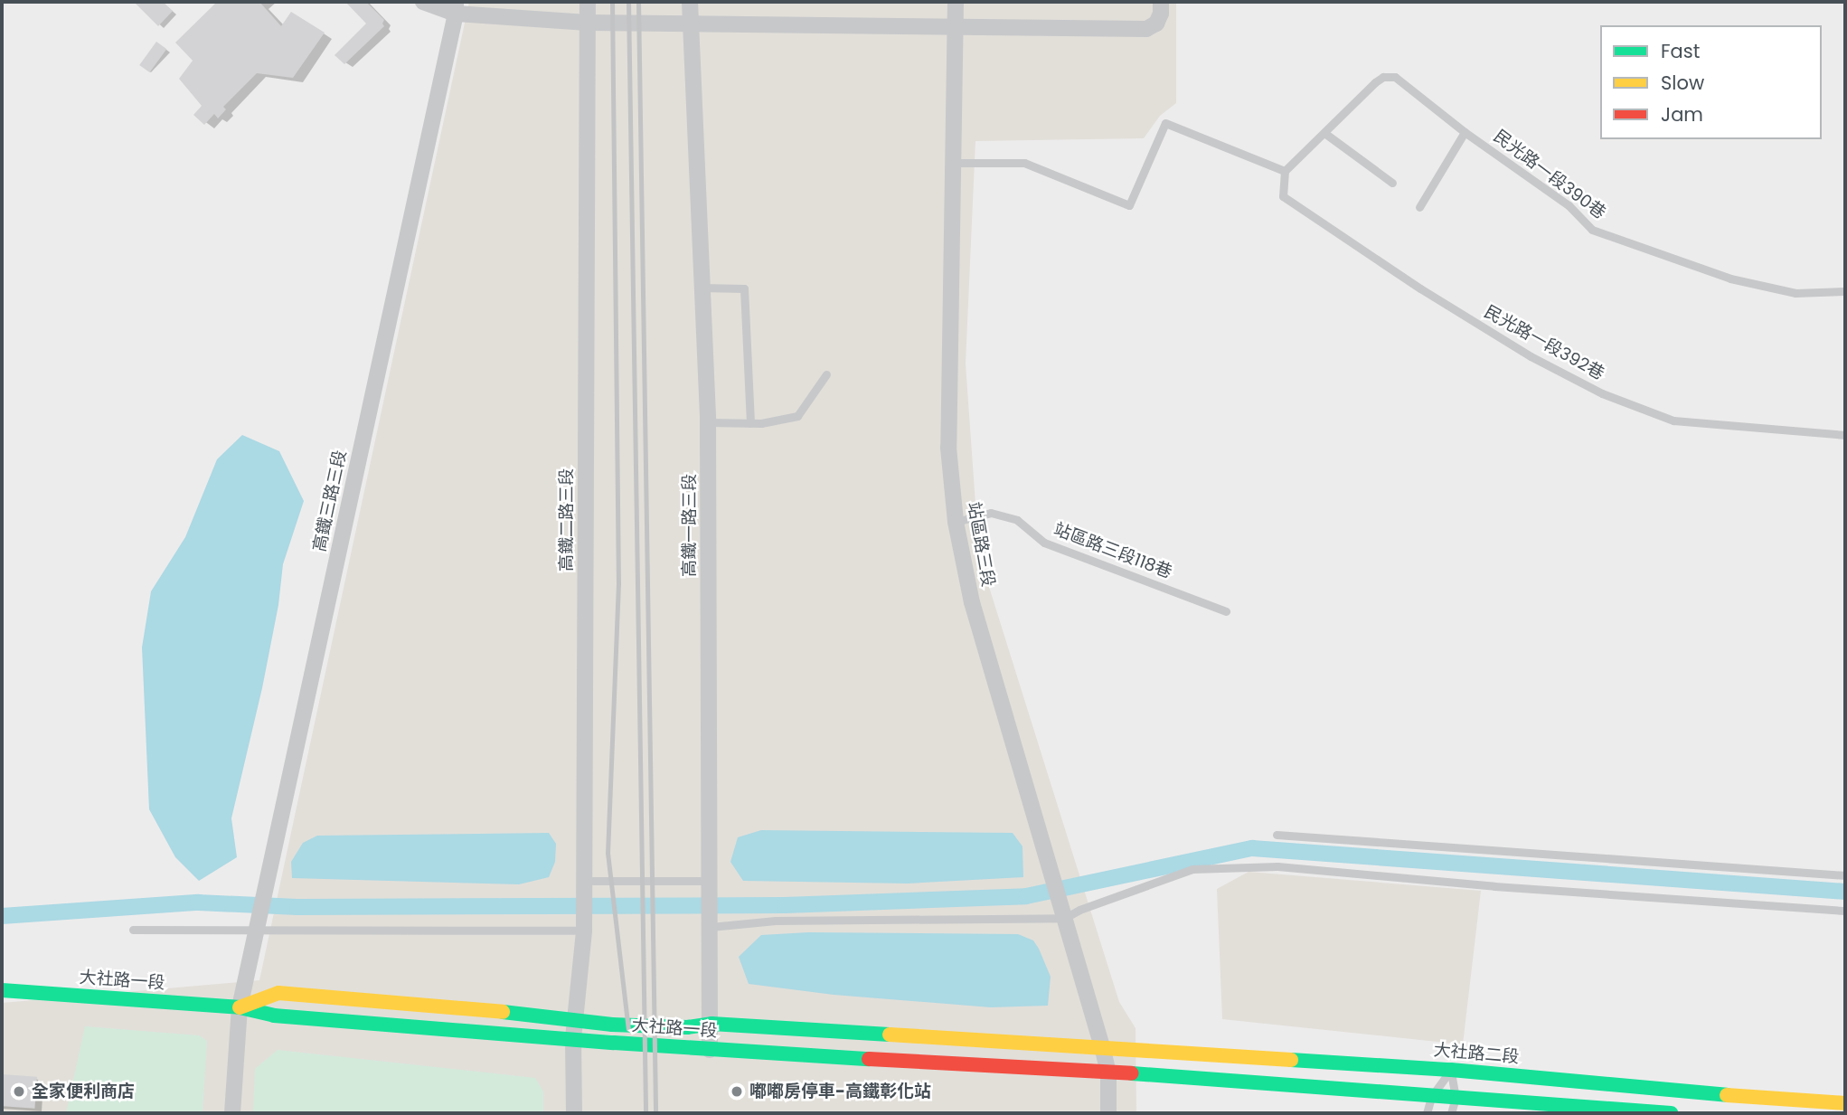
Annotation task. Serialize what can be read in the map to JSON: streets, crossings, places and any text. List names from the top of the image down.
{
  "streets": {
    "street": [
      "高鐵三路三段",
      "高鐵二路三段",
      "高鐵一路三段",
      "站區路三段",
      "大社路一段",
      "大社路二段"
    ],
    "lane": ["民光路一段390巷", "民光路一段392巷", "站區路三段118巷"]
  },
  "crossings": [
    ["民光路一段390巷", "民光路一段392巷"],
    ["高鐵三路三段", "大社路一段"],
    ["高鐵二路三段", "大社路一段"],
    ["高鐵一路三段", "大社路一段"],
    ["站區路三段", "站區路三段118巷"],
    ["站區路三段", "大社路一段"],
    ["站區路三段", "大社路二段"],
    ["大社路一段", "大社路二段"]
  ],
  "places": ["全家便利商店", "嘟嘟房停車-高鐵彰化站"],
  "legend": ["Fast", "Slow", "Jam"]
}
